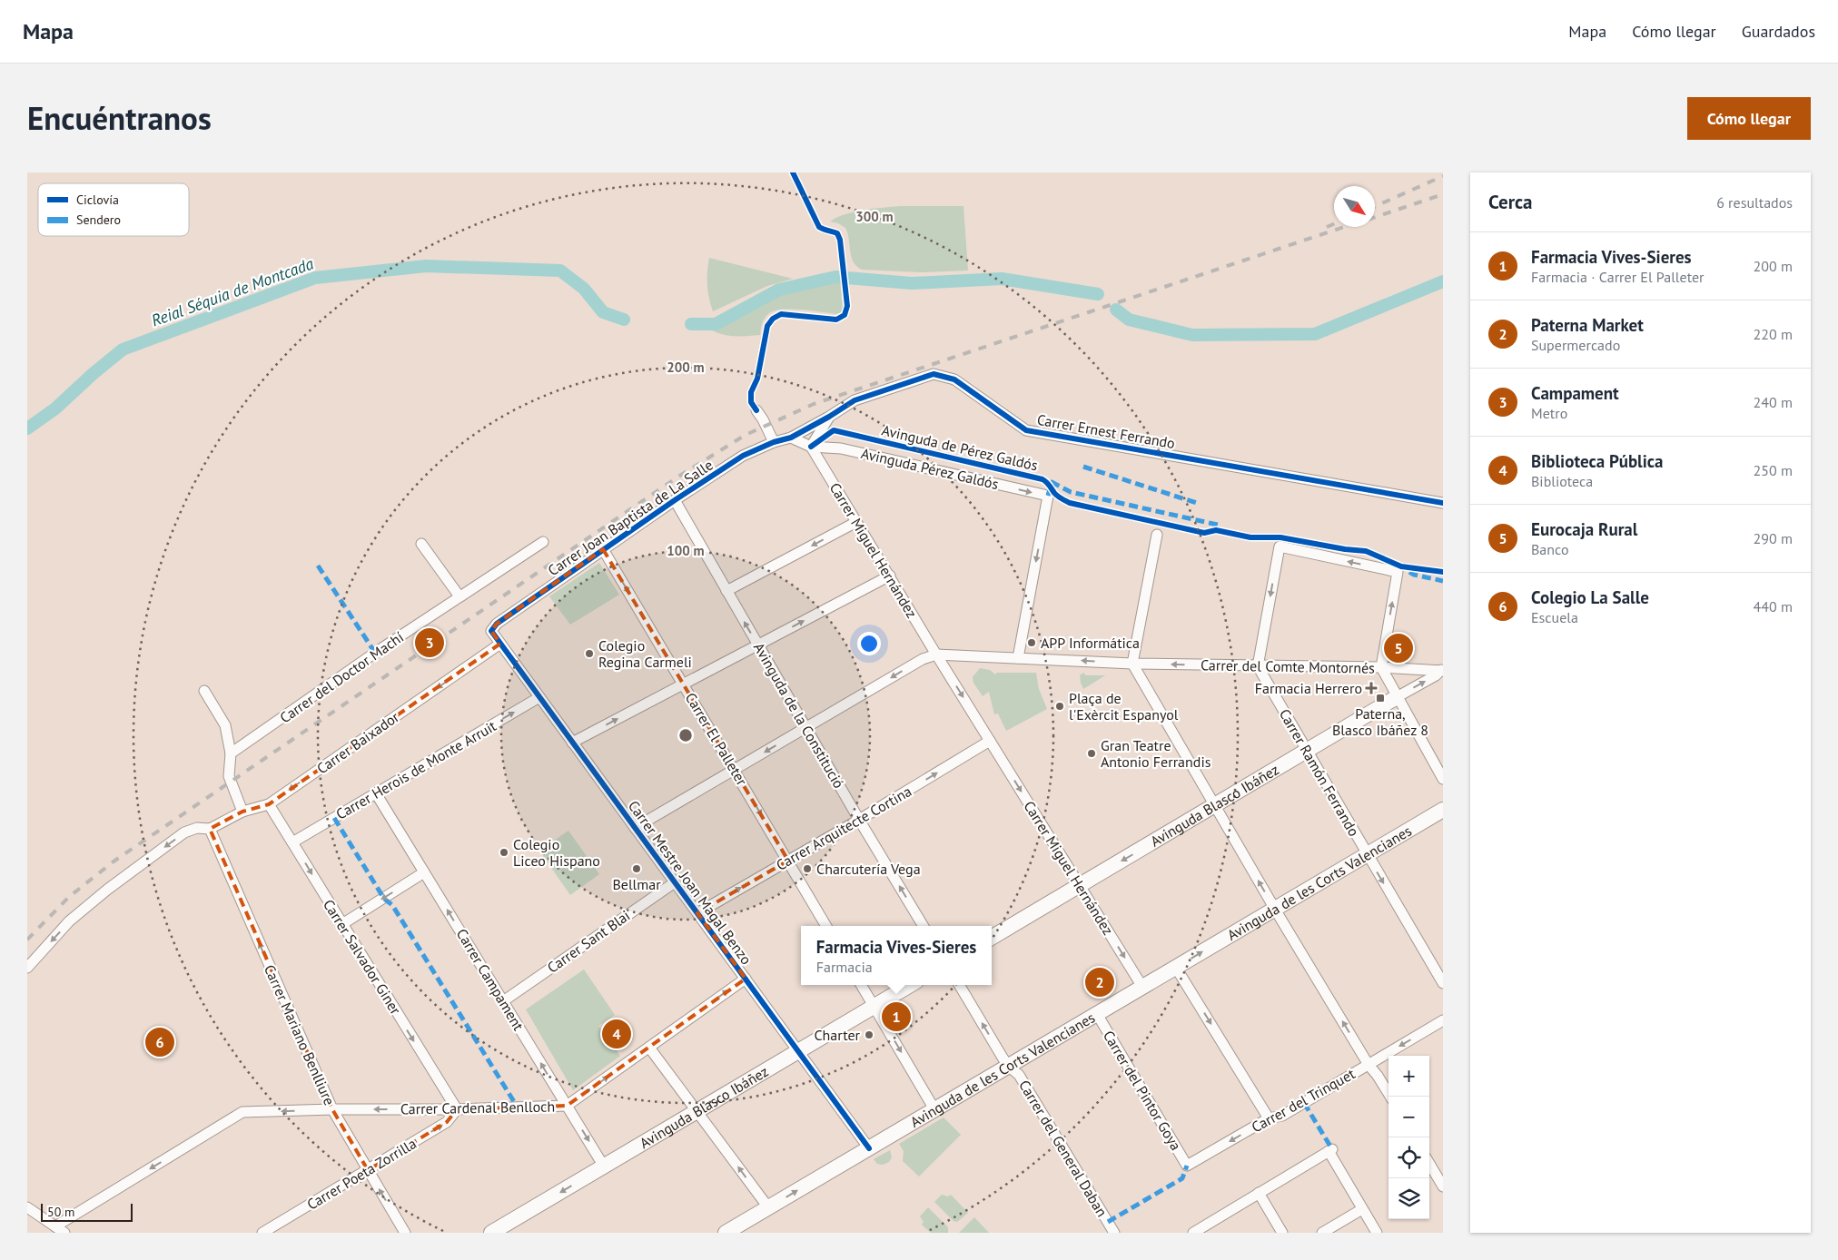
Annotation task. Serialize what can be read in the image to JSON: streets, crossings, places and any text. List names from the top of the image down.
{
  "streets": {
    "street": [
      "Carrer Ernest Ferrando",
      "Avinguda Pérez Galdós",
      "Carrer Joan Baptista de La Salle",
      "Carrer Miguel Hernández",
      "Carrer del Comte Montornés",
      "Carrer del Doctor Machí",
      "Avinguda de la Constitució",
      "Carrer El Palleter",
      "Carrer Baixador",
      "Carrer Herois de Monte Arruit",
      "Carrer Ramón Ferrando",
      "Avinguda Blasco Ibáñez",
      "Carrer Arquitecte Cortina",
      "Carrer Mestre Joan Magal Benzo",
      "Avinguda de les Corts Valencianes",
      "Carrer Sant Blai",
      "Carrer Salvador Giner",
      "Carrer Campament",
      "Carrer Mariano Benlliure",
      "Carrer del Pintor Goya",
      "Carrer del Trinquet",
      "Carrer Cardenal Benlloch",
      "Carrer del General Daban",
      "Carrer Poeta Zorrilla"
    ],
    "cycle path": ["Avinguda de Pérez Galdós"]
  },
  "crossings": [
    ["Carrer Ernest Ferrando", "Avinguda Pérez Galdós"],
    ["Carrer Ernest Ferrando", "Carrer Joan Baptista de La Salle"],
    ["Carrer Ernest Ferrando", "Carrer Miguel Hernández"],
    ["Avinguda Pérez Galdós", "Carrer Miguel Hernández"],
    ["Carrer Joan Baptista de La Salle", "Avinguda de la Constitució"],
    ["Carrer Joan Baptista de La Salle", "Carrer El Palleter"],
    ["Carrer Joan Baptista de La Salle", "Carrer Mestre Joan Magal Benzo"],
    ["Carrer Miguel Hernández", "Avinguda Blasco Ibáñez"],
    ["Carrer Miguel Hernández", "Carrer Arquitecte Cortina"],
    ["Carrer Miguel Hernández", "Avinguda de les Corts Valencianes"],
    ["Carrer del Comte Montornés", "Carrer Ramón Ferrando"],
    ["Carrer del Comte Montornés", "Avinguda Blasco Ibáñez"],
    ["Avinguda de la Constitució", "Carrer Arquitecte Cortina"],
    ["Carrer El Palleter", "Carrer Arquitecte Cortina"],
    ["Carrer Baixador", "Carrer Mestre Joan Magal Benzo"],
    ["Carrer Baixador", "Carrer Salvador Giner"],
    ["Carrer Baixador", "Carrer Mariano Benlliure"],
    ["Carrer Herois de Monte Arruit", "Carrer Mestre Joan Magal Benzo"],
    ["Carrer Herois de Monte Arruit", "Carrer Salvador Giner"],
    ["Carrer Herois de Monte Arruit", "Carrer Campament"],
    ["Carrer Ramón Ferrando", "Avinguda Blasco Ibáñez"],
    ["Carrer Ramón Ferrando", "Avinguda de les Corts Valencianes"],
    ["Avinguda Blasco Ibáñez", "Carrer Mestre Joan Magal Benzo"],
    ["Avinguda Blasco Ibáñez", "Carrer Campament"],
    ["Carrer Arquitecte Cortina", "Carrer Mestre Joan Magal Benzo"],
    ["Carrer Mestre Joan Magal Benzo", "Avinguda de les Corts Valencianes"],
    ["Carrer Mestre Joan Magal Benzo", "Carrer Sant Blai"],
    ["Carrer Mestre Joan Magal Benzo", "Carrer Cardenal Benlloch"],
    ["Avinguda de les Corts Valencianes", "Carrer del Pintor Goya"],
    ["Avinguda de les Corts Valencianes", "Carrer del General Daban"],
    ["Carrer Sant Blai", "Carrer Campament"],
    ["Carrer Salvador Giner", "Carrer Cardenal Benlloch"],
    ["Carrer Salvador Giner", "Carrer Poeta Zorrilla"],
    ["Carrer Campament", "Carrer Cardenal Benlloch"],
    ["Carrer Mariano Benlliure", "Carrer Cardenal Benlloch"],
    ["Carrer Mariano Benlliure", "Carrer Poeta Zorrilla"],
    ["Carrer del Pintor Goya", "Carrer del Trinquet"],
    ["Carrer Cardenal Benlloch", "Carrer Poeta Zorrilla"]
  ],
  "one_way": [
    "Carrer Miguel Hernández",
    "Carrer del Comte Montornés",
    "Avinguda de la Constitució",
    "Carrer El Palleter",
    "Carrer Baixador",
    "Carrer Herois de Monte Arruit",
    "Carrer Ramón Ferrando",
    "Carrer Arquitecte Cortina",
    "Carrer Salvador Giner",
    "Carrer Mariano Benlliure",
    "Carrer del Trinquet",
    "Carrer Poeta Zorrilla"
  ],
  "water": ["Reial Séquia de Montcada"],
  "places": {
    "other": [
      "APP Informática",
      "Colegio Regina Carmeli",
      "Plaça de l'Exèrcit Espanyol",
      "Gran Teatre Antonio Ferrandis",
      "Colegio Liceo Hispano",
      "Bellmar",
      "Charcutería Vega",
      "Charter"
    ],
    "health": ["Farmacia Herrero"],
    "transit": ["Paterna, Blasco Ibáñez 8"]
  },
  "legend": ["Ciclovía", "Sendero"],
  "scale_bar": "50 m",
  "north": "bottom right",
  "page": {
    "header": "Mapa",
    "nav": ["Mapa", "Cómo llegar", "Guardados"],
    "title": "Encuéntranos",
    "buttons": "Cómo llegar",
    "heading": ["Cerca", "6 resultados"],
    "list": [
      {
        "mark": "1",
        "name": "Farmacia Vives-Sieres",
        "note": "Farmacia · Carrer El Palleter",
        "value": "200 m"
      },
      {
        "mark": "2",
        "name": "Paterna Market",
        "note": "Supermercado",
        "value": "220 m"
      },
      {
        "mark": "3",
        "name": "Campament",
        "note": "Metro",
        "value": "240 m"
      },
      {
        "mark": "4",
        "name": "Biblioteca Pública",
        "note": "Biblioteca",
        "value": "250 m"
      },
      {
        "mark": "5",
        "name": "Eurocaja Rural",
        "note": "Banco",
        "value": "290 m"
      },
      {
        "mark": "6",
        "name": "Colegio La Salle",
        "note": "Escuela",
        "value": "440 m"
      }
    ],
    "pins": [
      "3",
      "5",
      "2",
      "1",
      "4",
      "6"
    ],
    "popup": ["Farmacia Vives-Sieres", "Farmacia"],
    "map_buttons": ["+", "−"],
    "scale": "50 m"
  },
  "rings": ["300 m", "200 m", "100 m"]
}
